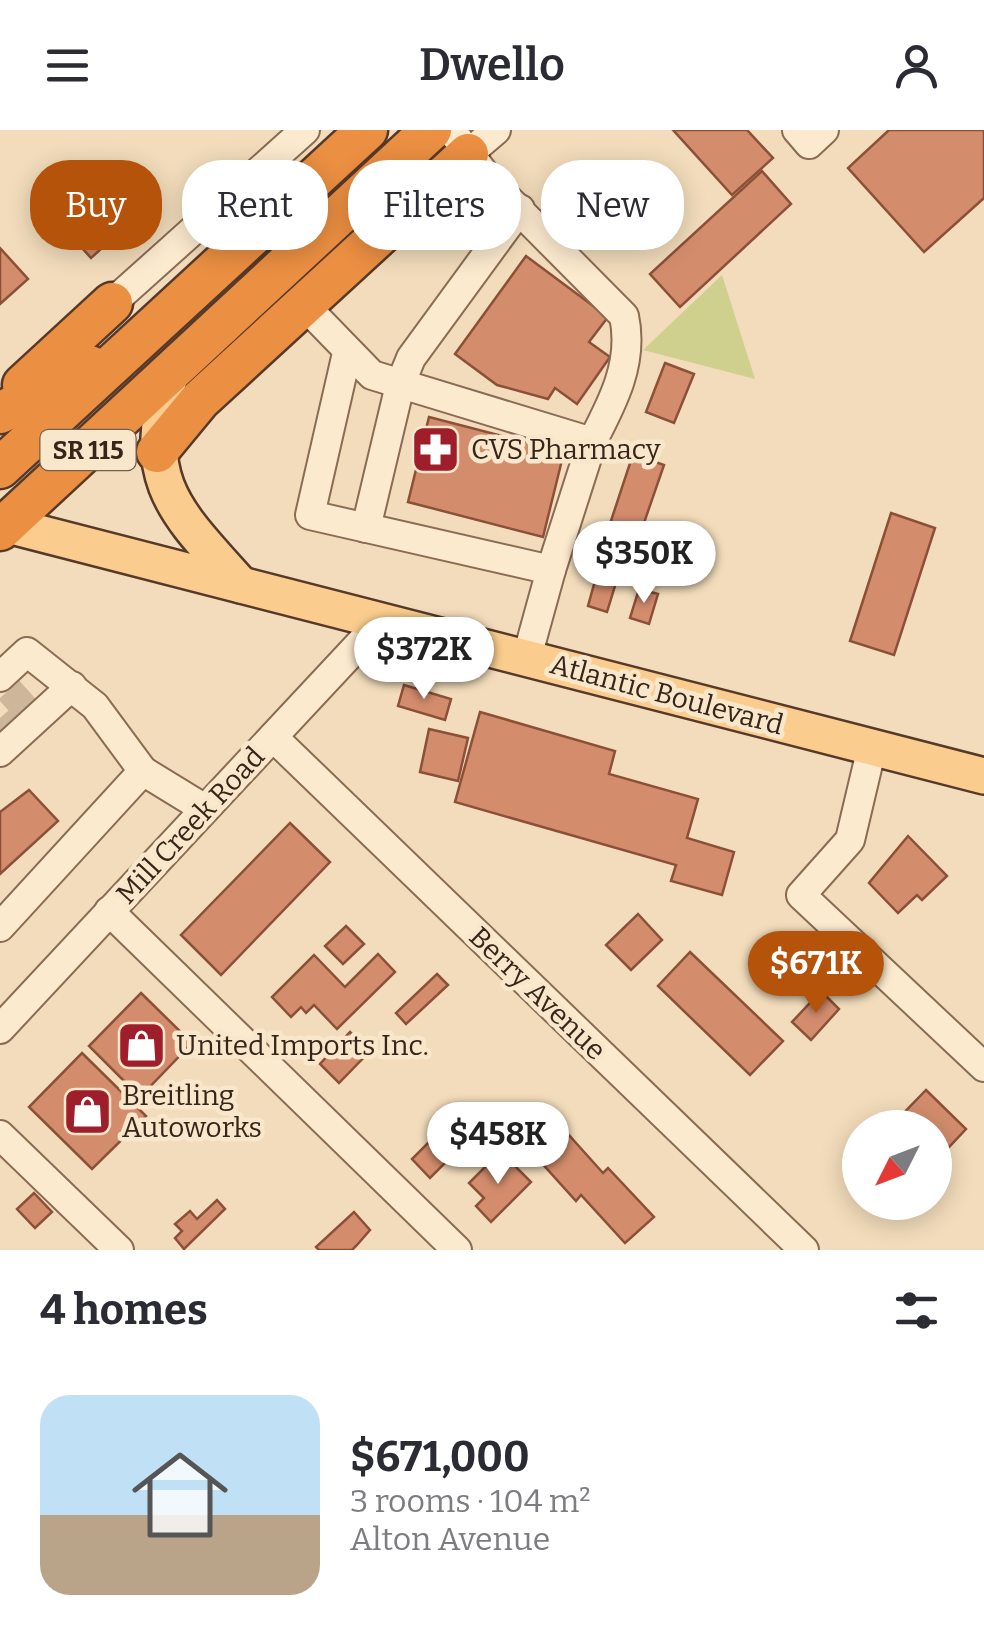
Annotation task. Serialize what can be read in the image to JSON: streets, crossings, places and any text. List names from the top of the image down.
{
  "streets": {
    "highway": ["SR 115"],
    "main road": ["Atlantic Boulevard"],
    "street": ["Mill Creek Road", "Berry Avenue"]
  },
  "crossings": [
    ["SR 115", "Atlantic Boulevard"],
    ["Atlantic Boulevard", "Mill Creek Road"],
    ["Mill Creek Road", "Berry Avenue"]
  ],
  "places": {
    "pharmacy": ["CVS Pharmacy"],
    "shop": ["United Imports Inc.", "Breitling Autoworks"]
  },
  "north": "bottom left",
  "page": {
    "header": "Dwello",
    "chip": [
      "Buy",
      "Rent",
      "Filters",
      "New"
    ],
    "price": [
      "$350K",
      "$372K",
      "$671K",
      "$458K"
    ],
    "heading": "4 homes",
    "list": [
      {
        "name": "$671,000",
        "note": "3 rooms · 104 m² · Alton Avenue"
      }
    ]
  }
}
